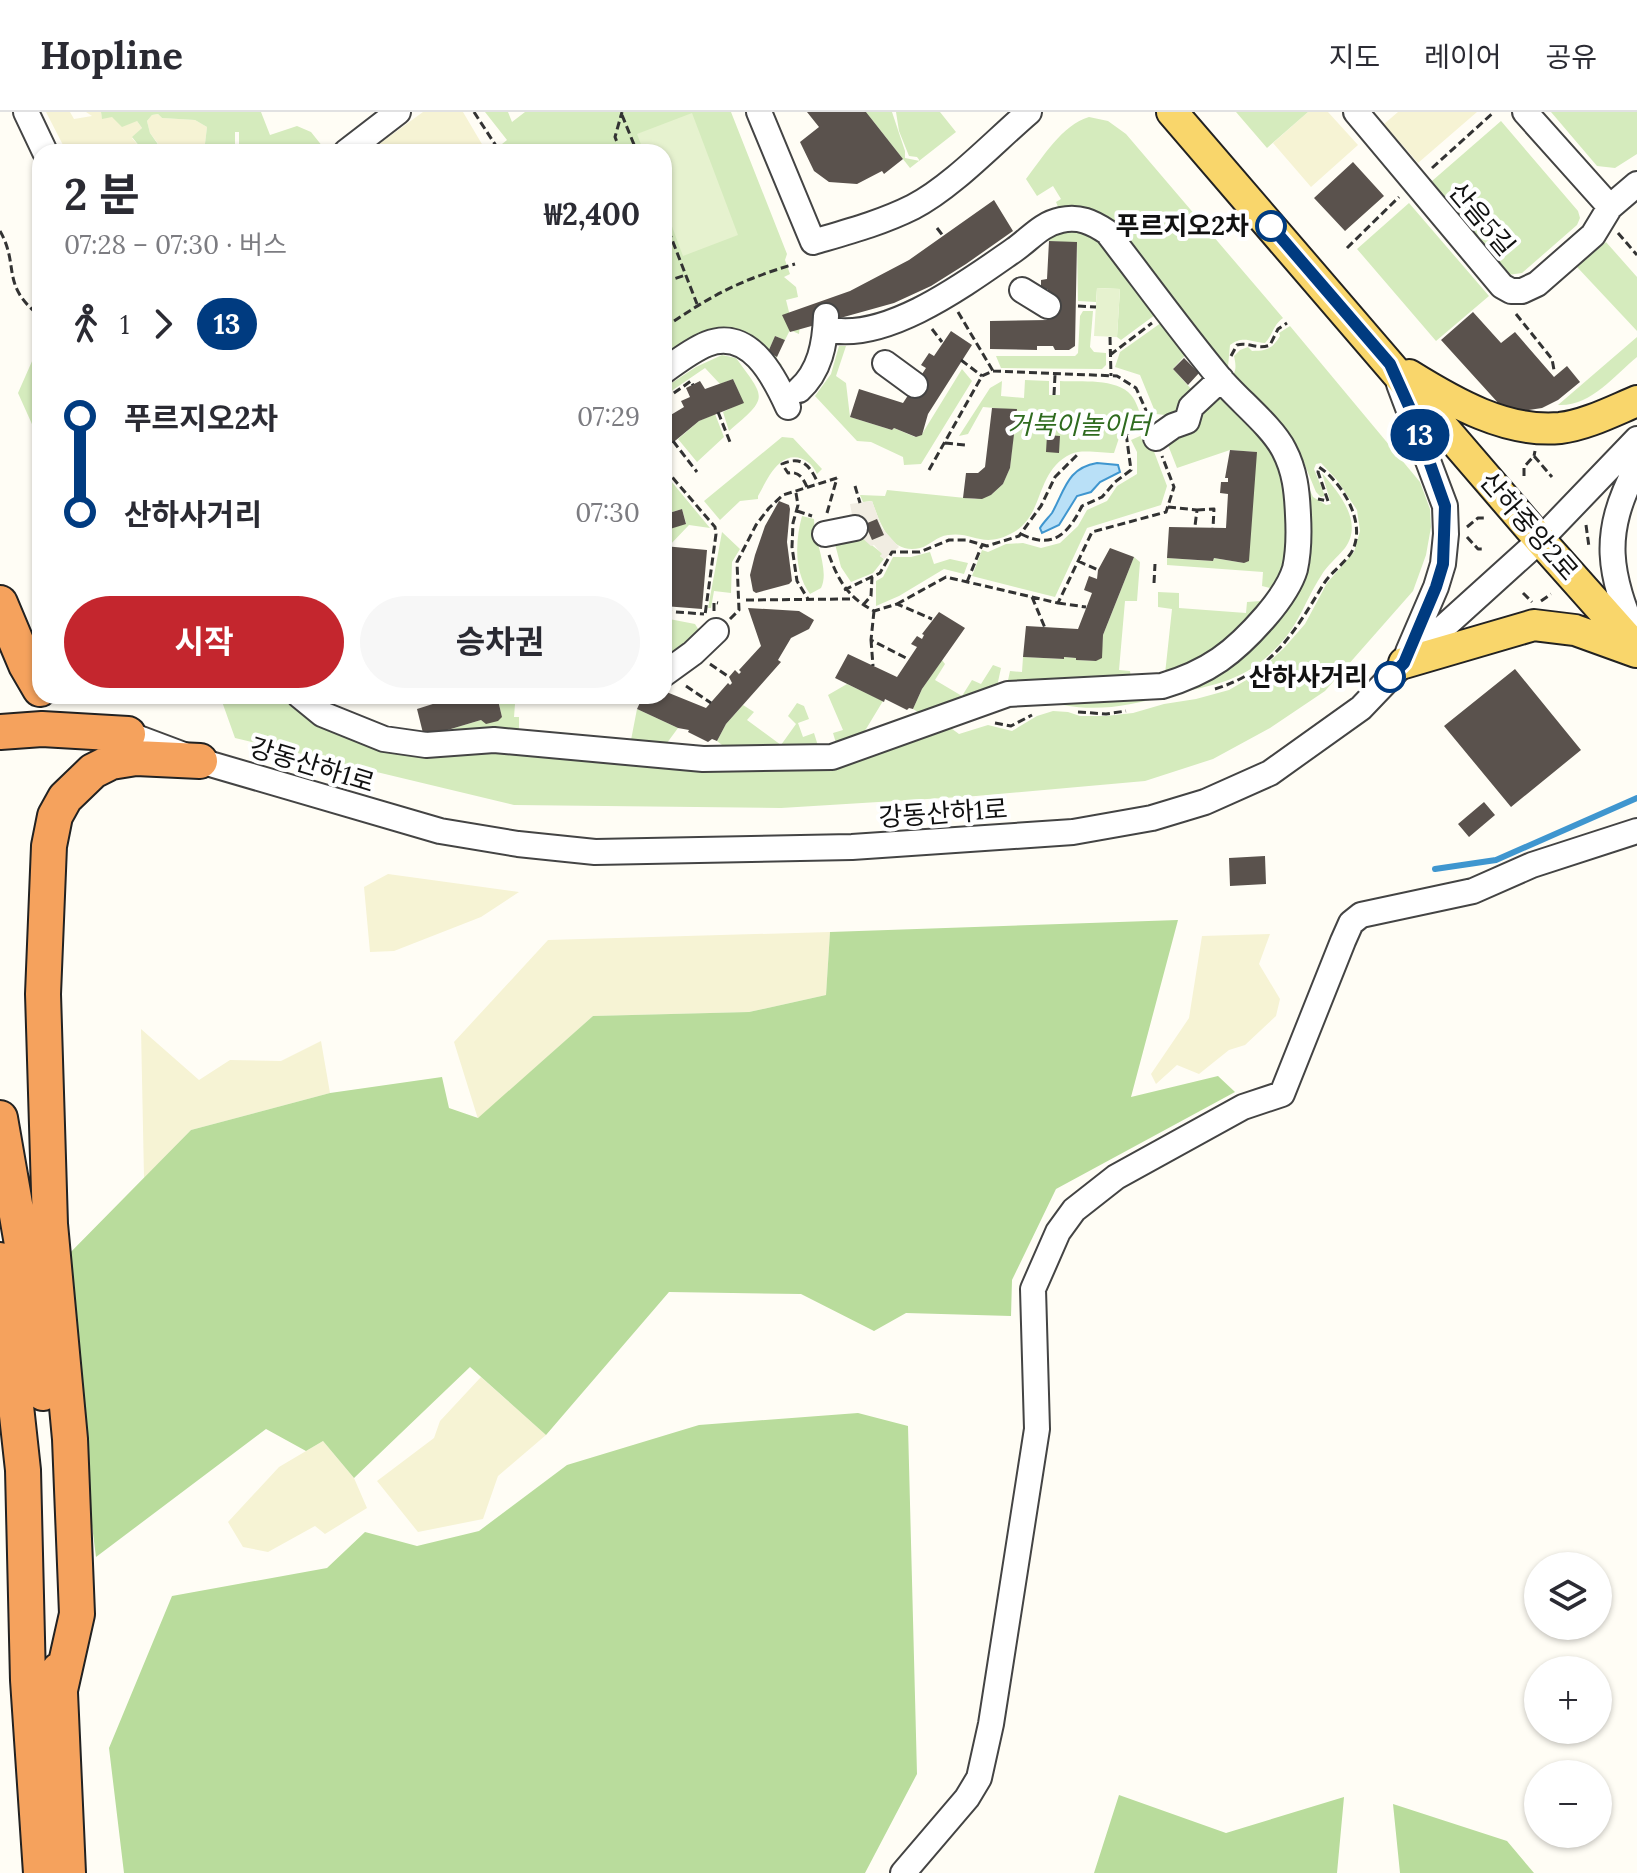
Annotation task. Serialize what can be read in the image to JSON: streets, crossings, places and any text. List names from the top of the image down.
{
  "streets": {
    "main road": ["산하중앙2로"],
    "street": ["산음5길", "강동산하1로"]
  },
  "crossings": [
    ["산하중앙2로", "강동산하1로"]
  ],
  "parks": ["거북이놀이터"],
  "places": ["푸르지오2차", "산하사거리"],
  "lines": ["bus line 13"],
  "page": {
    "header": "Hopline",
    "nav": ["지도", "레이어", "공유"],
    "on_map": "13",
    "heading": ["2 분", "07:28 – 07:30 · 버스", "₩2,400"],
    "legs": ["1", "13"],
    "list": [
      {
        "name": "푸르지오2차",
        "value": "07:29"
      },
      {
        "name": "산하사거리",
        "value": "07:30"
      }
    ],
    "buttons": ["시작", "승차권"],
    "map_buttons": ["+", "−"]
  }
}
